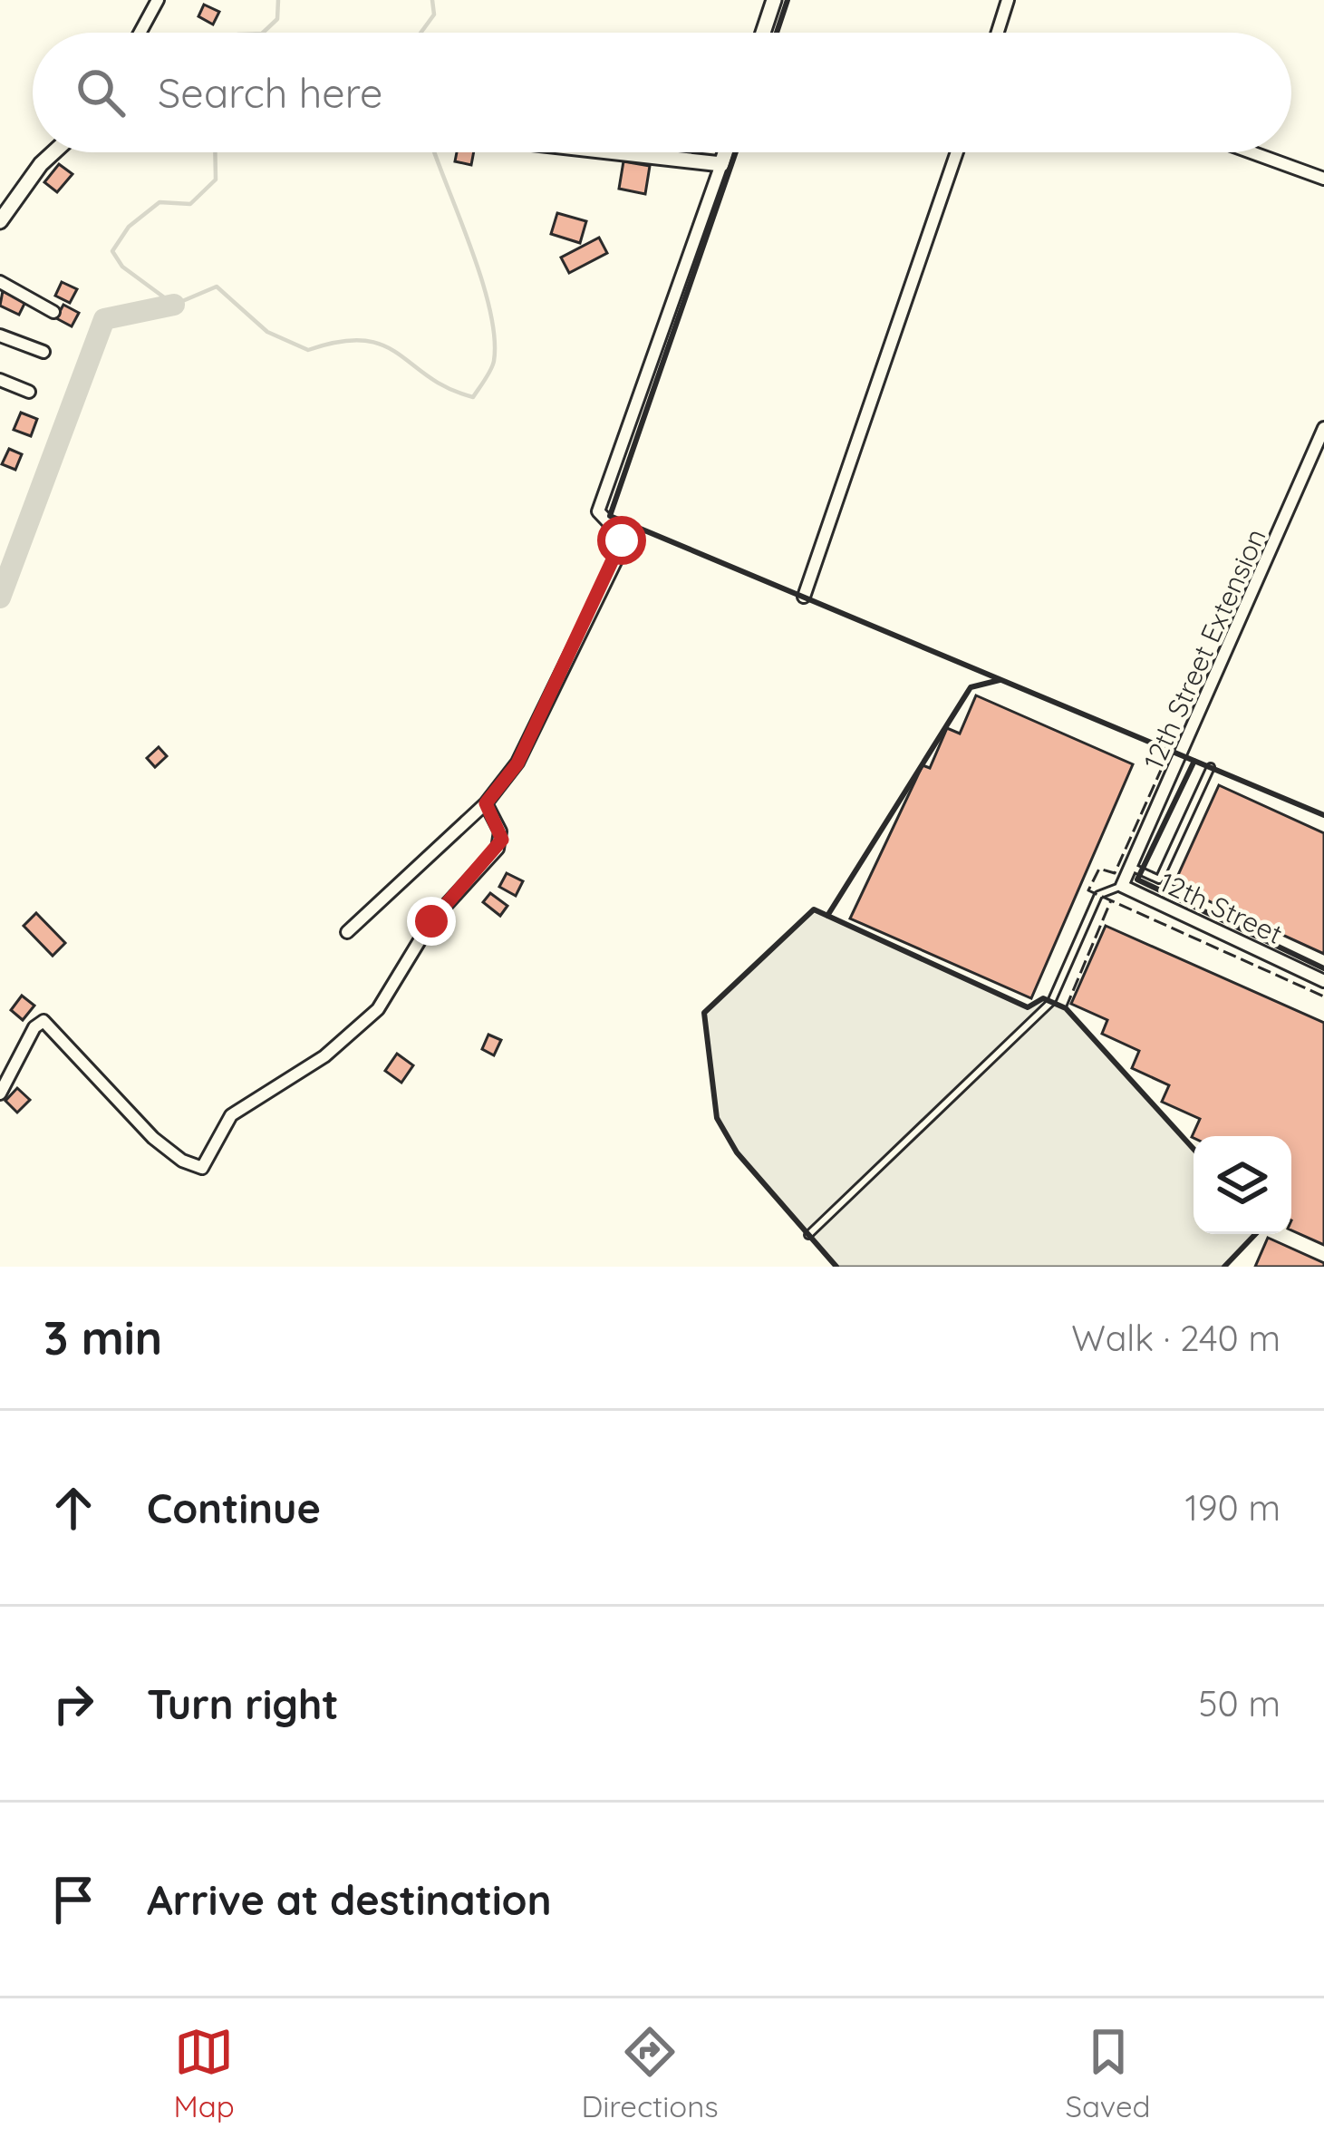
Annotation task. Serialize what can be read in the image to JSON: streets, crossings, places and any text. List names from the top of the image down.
{
  "streets": {
    "street": ["12th Street Extension", "12th Street"]
  },
  "crossings": [
    ["12th Street Extension", "12th Street"]
  ],
  "page": {
    "search": "Search here",
    "heading": ["3 min", "Walk · 240 m"],
    "list": [
      ["Continue", "190 m"],
      ["Turn right", "50 m"],
      "Arrive at destination"
    ],
    "nav": ["Map", "Directions", "Saved"]
  }
}
